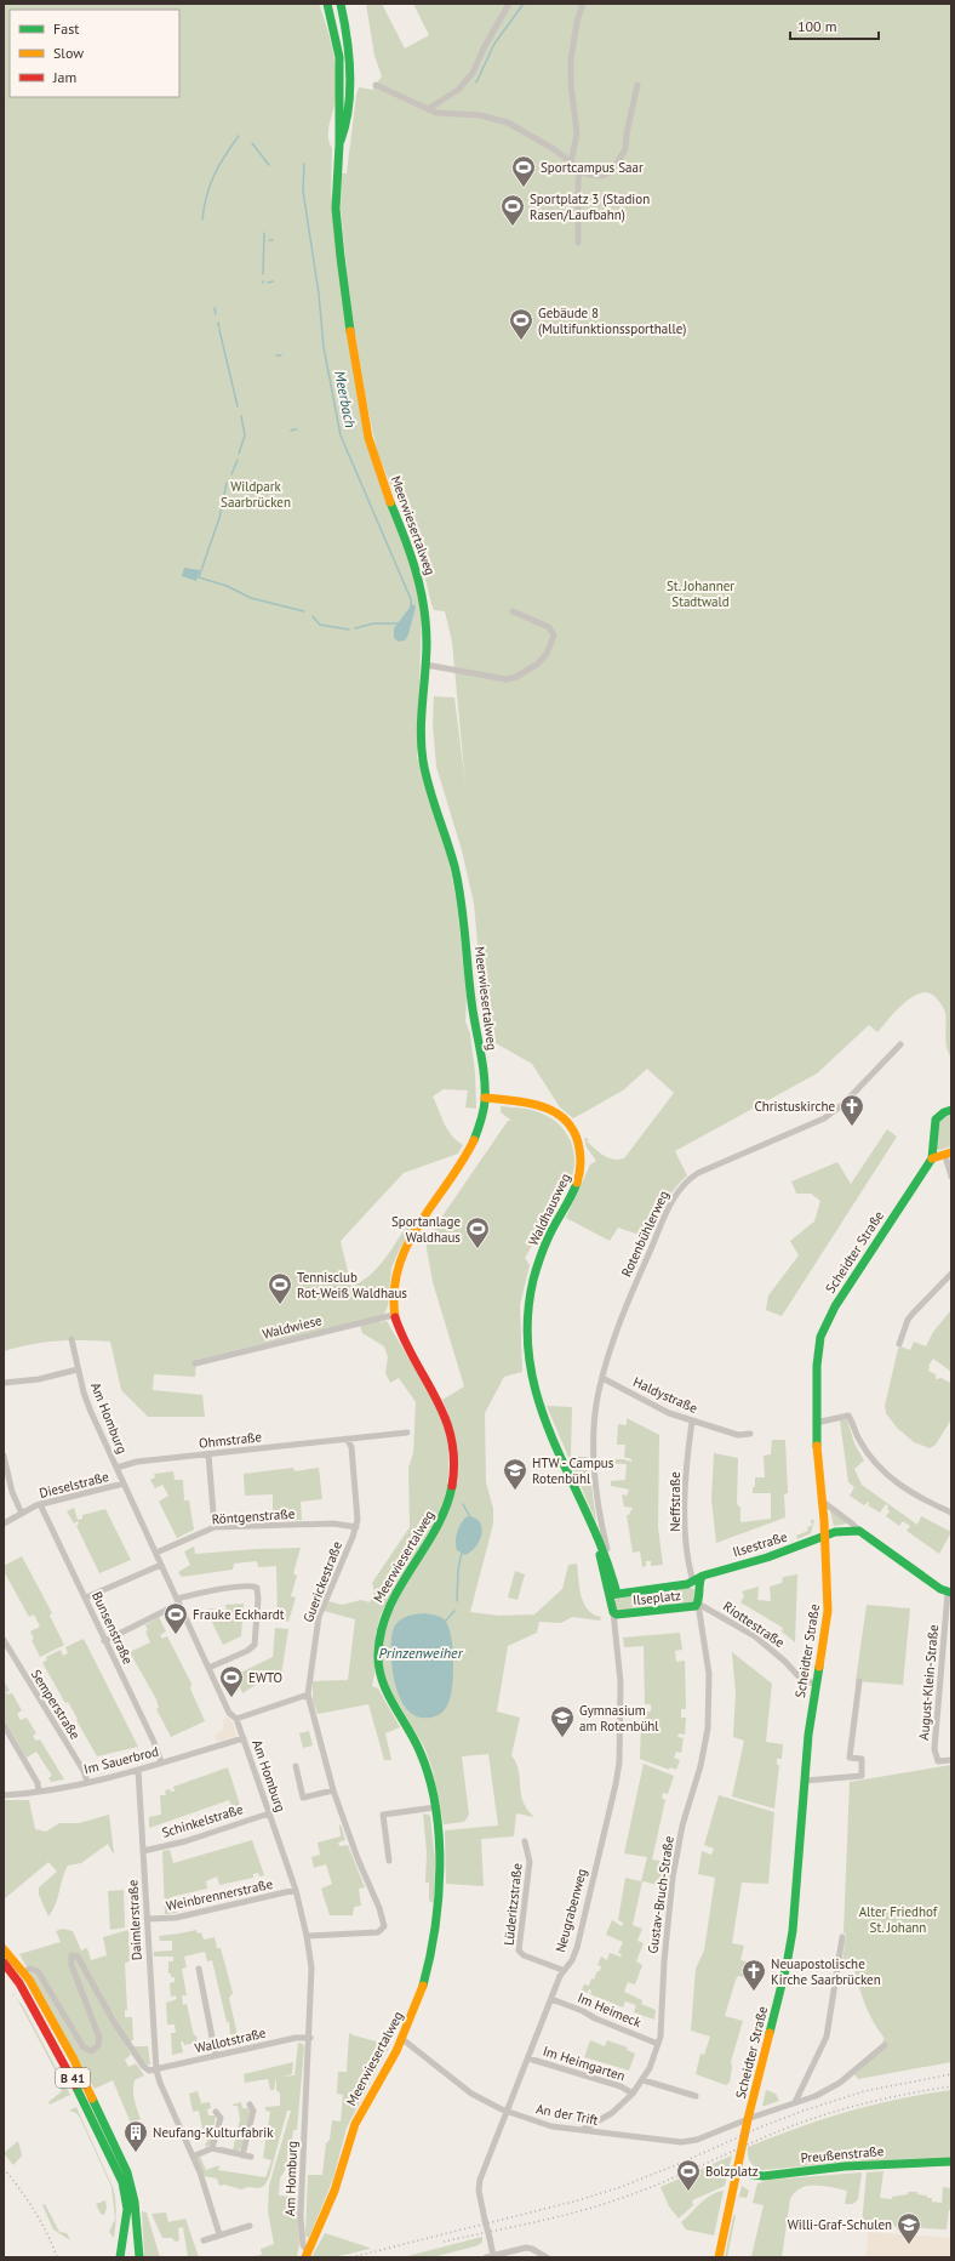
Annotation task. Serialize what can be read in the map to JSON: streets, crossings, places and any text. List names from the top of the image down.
{
  "streets": {
    "main road": [
      "Meerwiesertalweg",
      "Waldhausweg",
      "Scheidter Straße",
      "Ilsestraße",
      "Ilseplatz",
      "B 41",
      "Preußenstraße"
    ],
    "street": [
      "Rotenbühlerweg",
      "Waldwiese",
      "Haldystraße",
      "Am Homburg",
      "Ohmstraße",
      "Dieselstraße",
      "Neffstraße",
      "Röntgenstraße",
      "Guerickestraße",
      "Riottestraße",
      "Bunsenstraße",
      "August-Klein-Straße",
      "Semperstraße",
      "Im Sauerbrod",
      "Schinkelstraße",
      "Weinbrennerstraße",
      "Gustav-Bruch-Straße",
      "Lüderitzstraße",
      "Neugrabenweg",
      "Daimlerstraße",
      "Im Heimeck",
      "Wallotstraße",
      "Im Heimgarten",
      "An der Trift"
    ]
  },
  "crossings": [
    ["Meerwiesertalweg", "Waldhausweg"],
    ["Meerwiesertalweg", "Waldwiese"],
    ["Meerwiesertalweg", "Am Homburg"],
    ["Meerwiesertalweg", "An der Trift"],
    ["Rotenbühlerweg", "Haldystraße"],
    ["Scheidter Straße", "Ilsestraße"],
    ["Scheidter Straße", "Riottestraße"],
    ["Scheidter Straße", "An der Trift"],
    ["Scheidter Straße", "Preußenstraße"],
    ["Haldystraße", "Neffstraße"],
    ["Am Homburg", "Ohmstraße"],
    ["Am Homburg", "Dieselstraße"],
    ["Am Homburg", "Röntgenstraße"],
    ["Am Homburg", "Guerickestraße"],
    ["Am Homburg", "Im Sauerbrod"],
    ["Am Homburg", "Schinkelstraße"],
    ["Am Homburg", "Weinbrennerstraße"],
    ["Am Homburg", "Wallotstraße"],
    ["Ohmstraße", "Guerickestraße"],
    ["Dieselstraße", "Bunsenstraße"],
    ["Neffstraße", "Ilseplatz"],
    ["Röntgenstraße", "Guerickestraße"],
    ["Ilsestraße", "Ilseplatz"],
    ["Ilseplatz", "Riottestraße"],
    ["Ilseplatz", "Gustav-Bruch-Straße"],
    ["Ilseplatz", "Neugrabenweg"],
    ["Riottestraße", "Gustav-Bruch-Straße"],
    ["Bunsenstraße", "Im Sauerbrod"],
    ["Semperstraße", "Im Sauerbrod"],
    ["Im Sauerbrod", "Daimlerstraße"],
    ["Schinkelstraße", "Daimlerstraße"],
    ["Weinbrennerstraße", "Daimlerstraße"],
    ["Gustav-Bruch-Straße", "Im Heimeck"],
    ["Gustav-Bruch-Straße", "Im Heimgarten"],
    ["Gustav-Bruch-Straße", "An der Trift"],
    ["Lüderitzstraße", "Neugrabenweg"],
    ["Neugrabenweg", "Im Heimeck"],
    ["Neugrabenweg", "Im Heimgarten"],
    ["Neugrabenweg", "An der Trift"],
    ["Daimlerstraße", "Wallotstraße"]
  ],
  "water": ["Meerbach", "Prinzenweiher"],
  "parks": ["Wildpark Saarbrücken", "St. Johanner Stadtwald", "Alter Friedhof St. Johann"],
  "places": {
    "sports": [
      "Sportcampus Saar",
      "Sportplatz 3 (Stadion Rasen/Laufbahn)",
      "Gebäude 8 (Multifunktionssporthalle)",
      "Sportanlage Waldhaus",
      "Tennisclub Rot-Weiß Waldhaus",
      "Frauke Eckhardt",
      "EWTO",
      "Bolzplatz"
    ],
    "church": ["Christuskirche", "Neuapostolische Kirche Saarbrücken"],
    "school or university": ["HTW - Campus Rotenbühl", "Gymnasium am Rotenbühl", "Willi-Graf-Schulen"],
    "building": ["Neufang-Kulturfabrik"]
  },
  "legend": ["Fast", "Slow", "Jam"],
  "scale_bar": "100 m"
}
